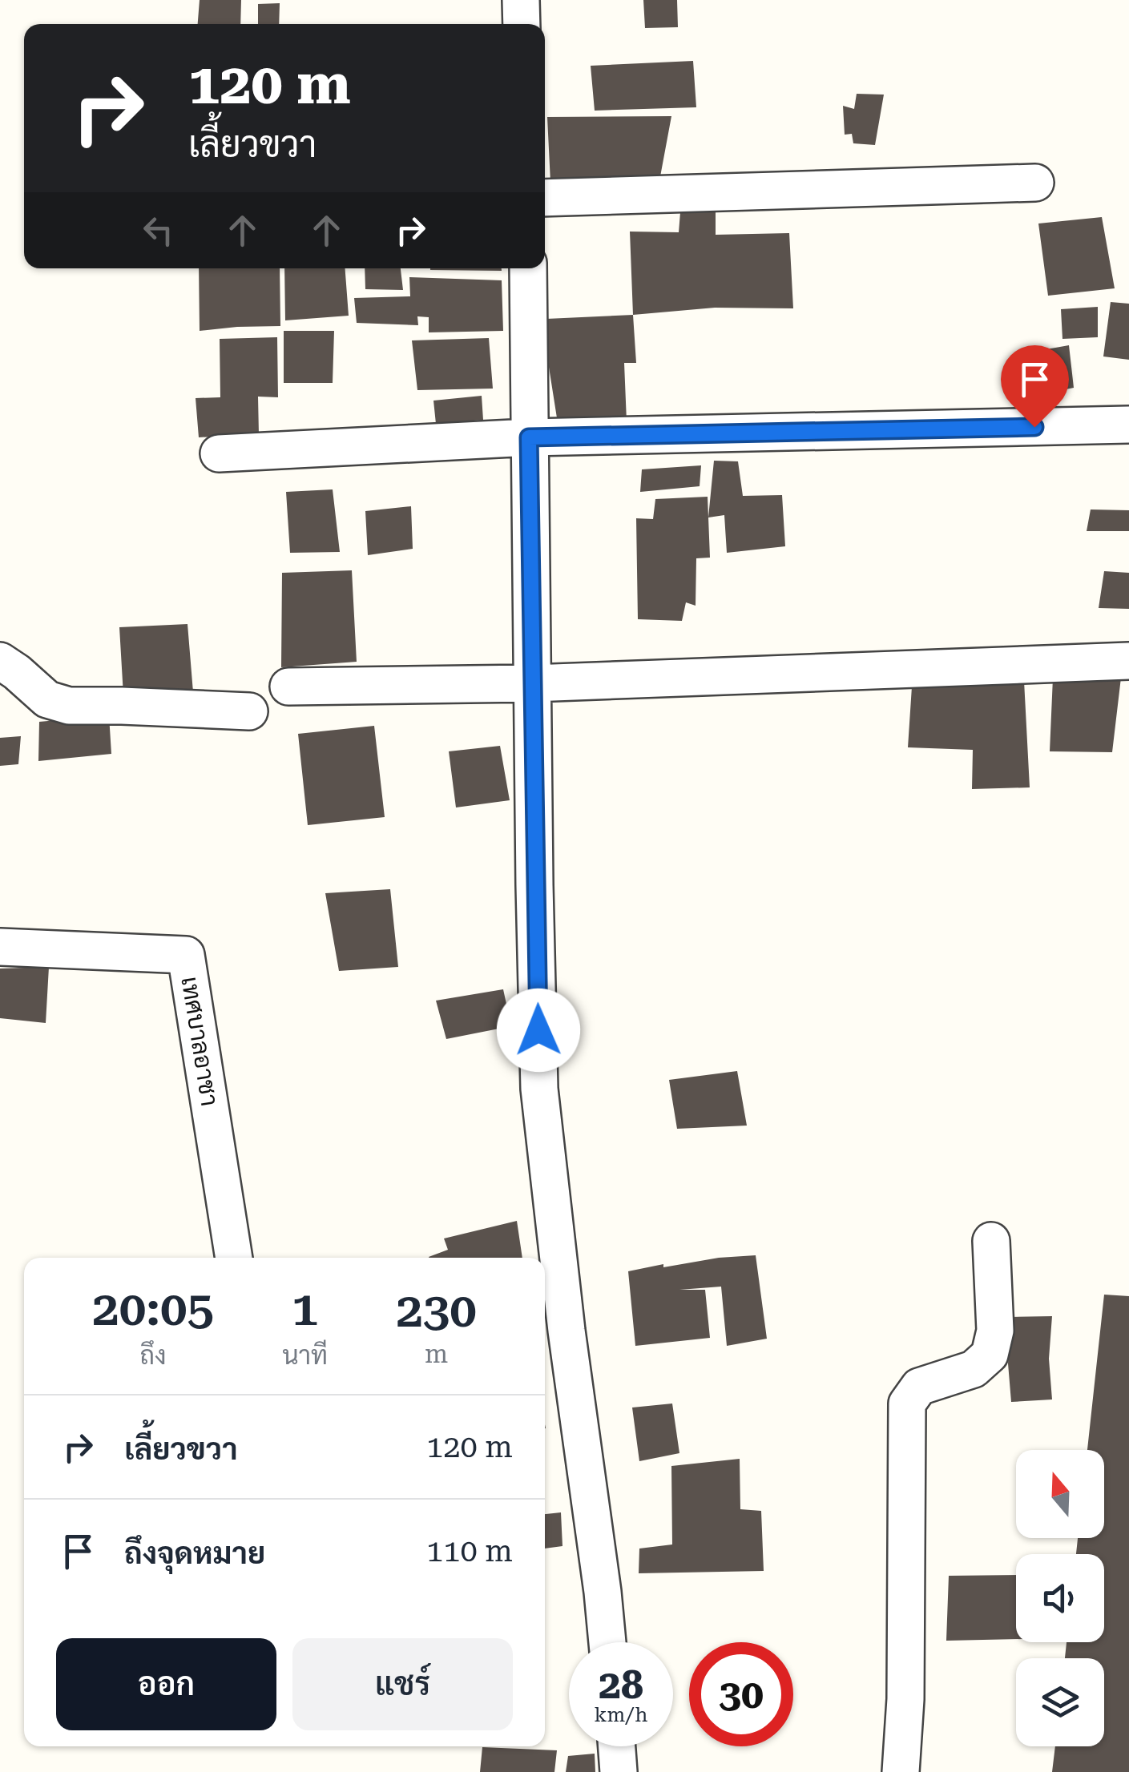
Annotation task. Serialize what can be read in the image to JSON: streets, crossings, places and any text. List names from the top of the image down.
{
  "streets": {
    "street": ["เทศบาลอาชา"]
  },
  "north": "top",
  "page": {
    "turn": ["120 m", "เลี้ยวขวา"],
    "eta": [
      "20:05",
      "ถึง",
      "1",
      "นาที",
      "230",
      "m"
    ],
    "list": [
      {
        "name": "เลี้ยวขวา",
        "value": "120 m"
      },
      {
        "name": "ถึงจุดหมาย",
        "value": "110 m"
      }
    ],
    "buttons": ["ออก", "แชร์"],
    "speed": "28 km/h",
    "limit": "30"
  }
}
